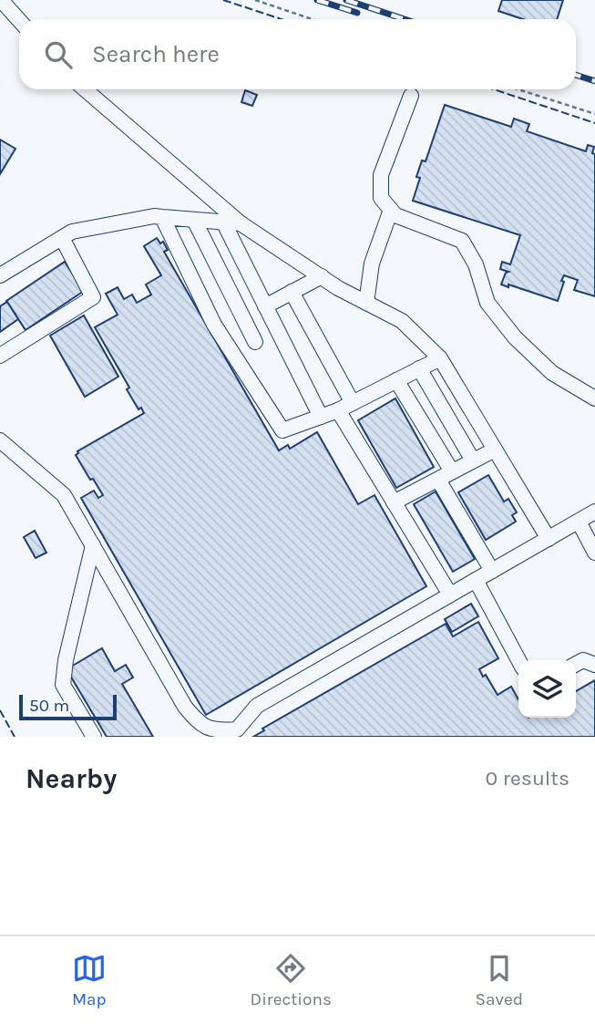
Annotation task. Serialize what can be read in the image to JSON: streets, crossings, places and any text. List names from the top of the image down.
{
  "scale_bar": "50 m",
  "page": {
    "search": "Search here",
    "scale": "50 m",
    "heading": ["Nearby", "0 results"],
    "nav": ["Map", "Directions", "Saved"]
  }
}
